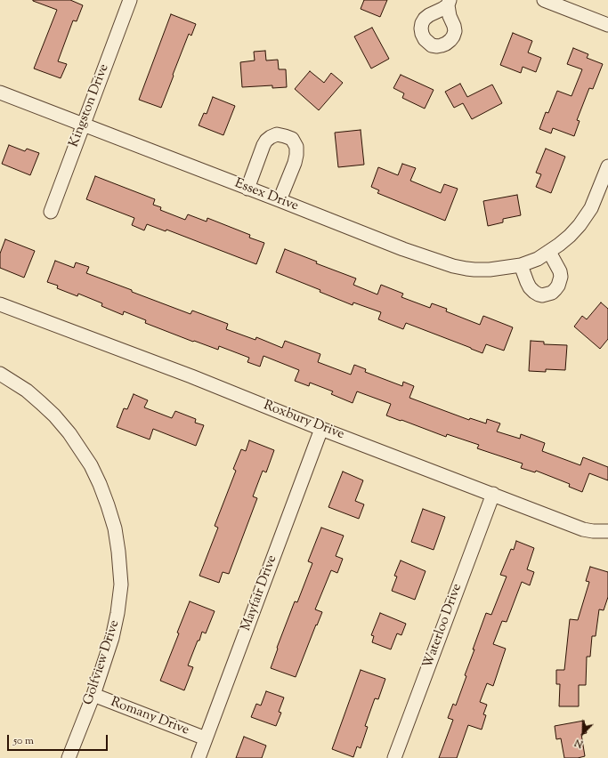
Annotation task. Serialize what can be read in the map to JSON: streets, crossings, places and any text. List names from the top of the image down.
{
  "streets": {
    "street": [
      "Kingston Drive",
      "Essex Drive",
      "Roxbury Drive",
      "Mayfair Drive",
      "Waterloo Drive",
      "Golfview Drive",
      "Romany Drive"
    ]
  },
  "crossings": [
    ["Kingston Drive", "Essex Drive"],
    ["Roxbury Drive", "Mayfair Drive"],
    ["Roxbury Drive", "Waterloo Drive"],
    ["Mayfair Drive", "Romany Drive"],
    ["Golfview Drive", "Romany Drive"]
  ],
  "scale_bar": "50 m",
  "north": "bottom left"
}
